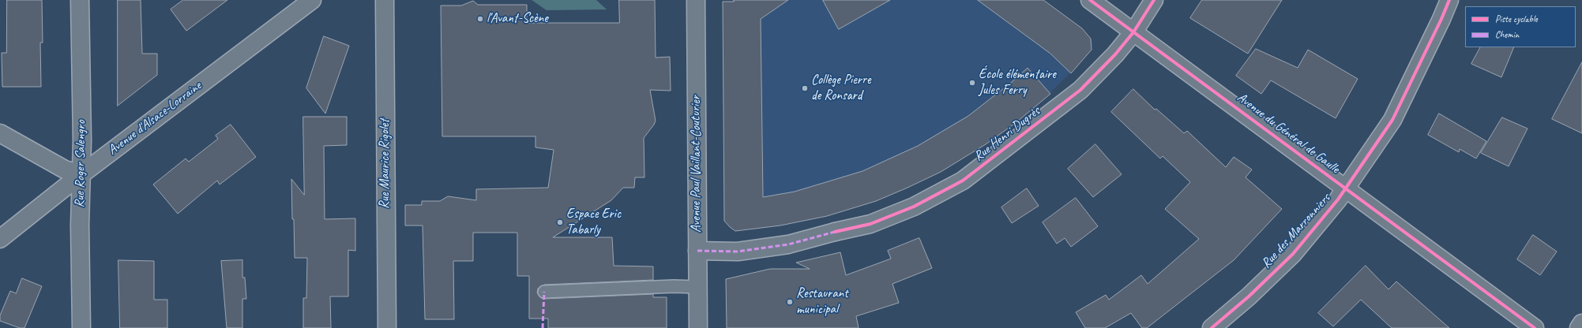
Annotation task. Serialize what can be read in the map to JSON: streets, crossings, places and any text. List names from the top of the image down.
{
  "streets": {
    "street": [
      "Avenue d'Alsace-Lorraine",
      "Avenue du Général de Gaulle",
      "Rue Henri Dugrès",
      "Rue Roger Salengro",
      "Rue Maurice Rigolet",
      "Avenue Paul Vaillant-Couturier",
      "Rue des Marronniers"
    ]
  },
  "crossings": [
    ["Avenue d'Alsace-Lorraine", "Rue Roger Salengro"],
    ["Avenue du Général de Gaulle", "Rue Henri Dugrès"],
    ["Avenue du Général de Gaulle", "Rue des Marronniers"],
    ["Rue Henri Dugrès", "Avenue Paul Vaillant-Couturier"]
  ],
  "places": [
    "l'Avant-Scène",
    "École élémentaire Jules Ferry",
    "Collège Pierre de Ronsard",
    "Espace Eric Tabarly",
    "Restaurant municipal"
  ],
  "legend": ["Piste cyclable", "Chemin"]
}
